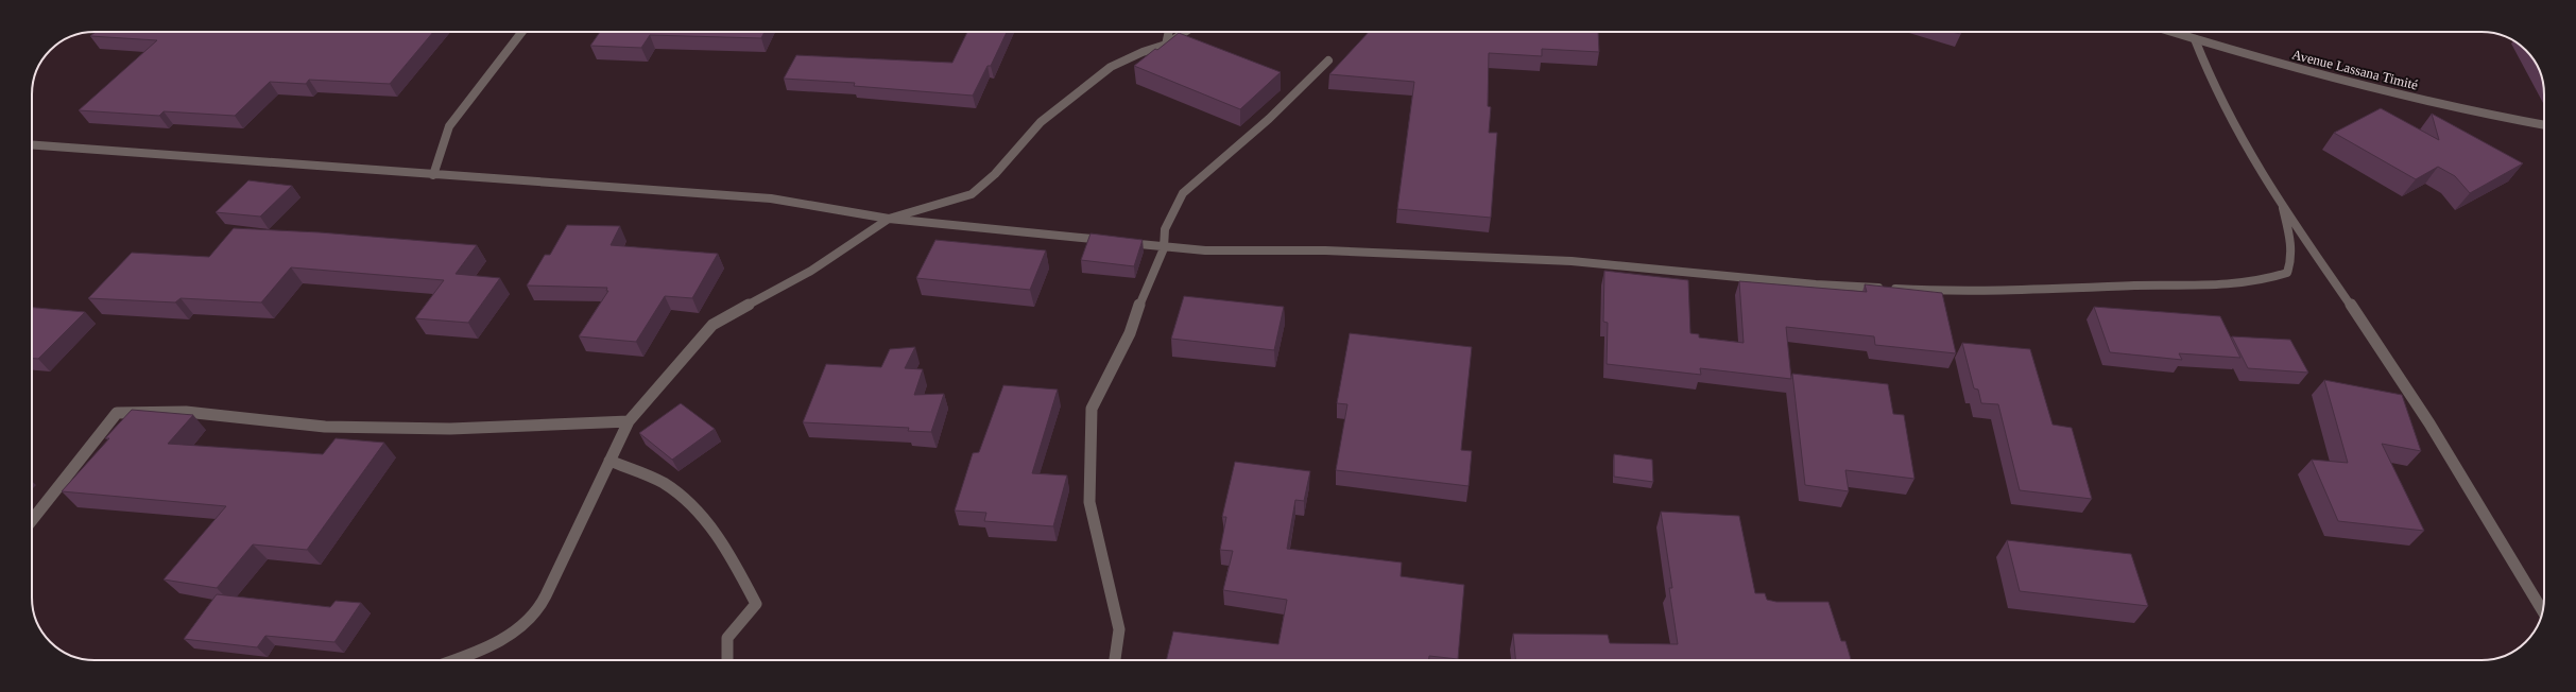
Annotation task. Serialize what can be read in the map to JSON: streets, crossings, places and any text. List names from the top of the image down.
{
  "streets": {
    "street": ["Avenue Lassana Timité"]
  }
}
